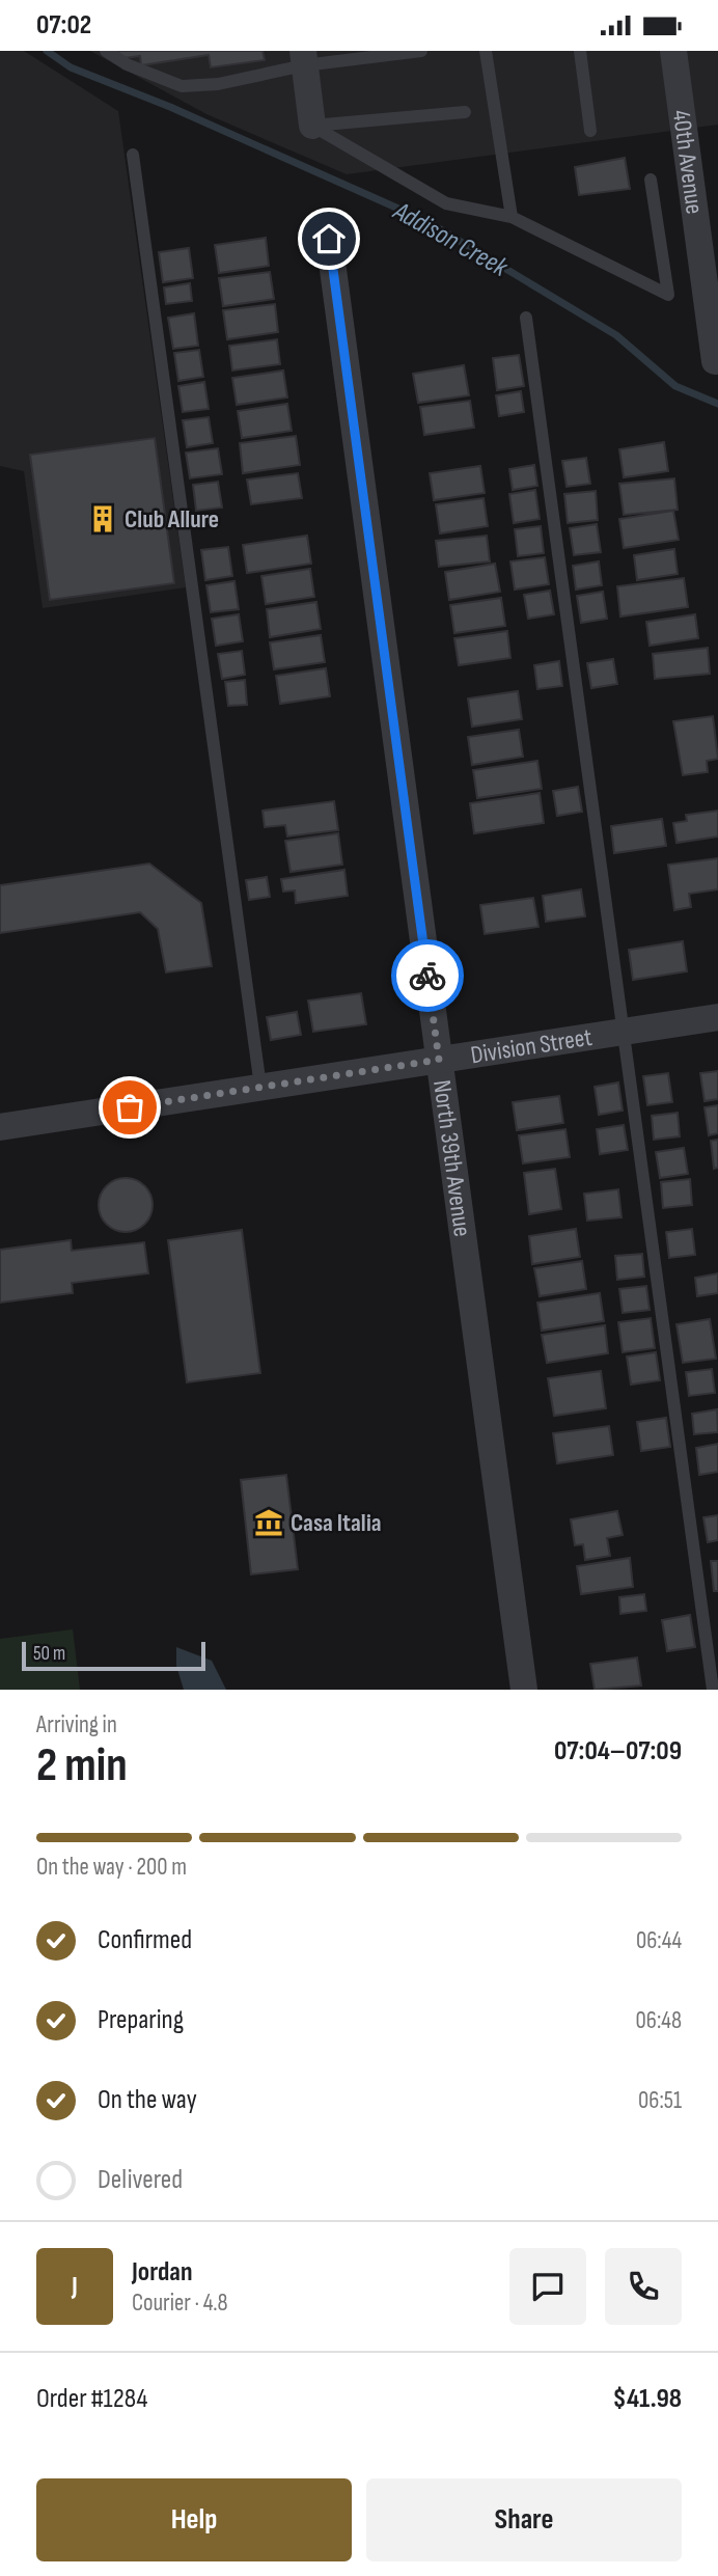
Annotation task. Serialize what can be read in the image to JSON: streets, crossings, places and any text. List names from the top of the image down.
{
  "streets": {
    "street": ["40th Avenue", "Division Street", "North 39th Avenue"]
  },
  "crossings": [
    ["Division Street", "North 39th Avenue"]
  ],
  "water": ["Addison Creek"],
  "places": {
    "building": ["Club Allure"],
    "museum": ["Casa Italia"]
  },
  "scale_bar": "50 m",
  "page": {
    "status": "07:02",
    "scale": "50 m",
    "heading": ["2 min", "Arriving in", "07:04–07:09"],
    "panel": [
      "Jordan",
      "Courier · 4.8",
      "Order #1284",
      "$41.98"
    ],
    "bar": "On the way · 200 m",
    "list": [
      ["Confirmed", "06:44"],
      ["Preparing", "06:48"],
      ["On the way", "06:51"],
      "Delivered"
    ],
    "round": "J",
    "buttons": ["Help", "Share"]
  }
}
